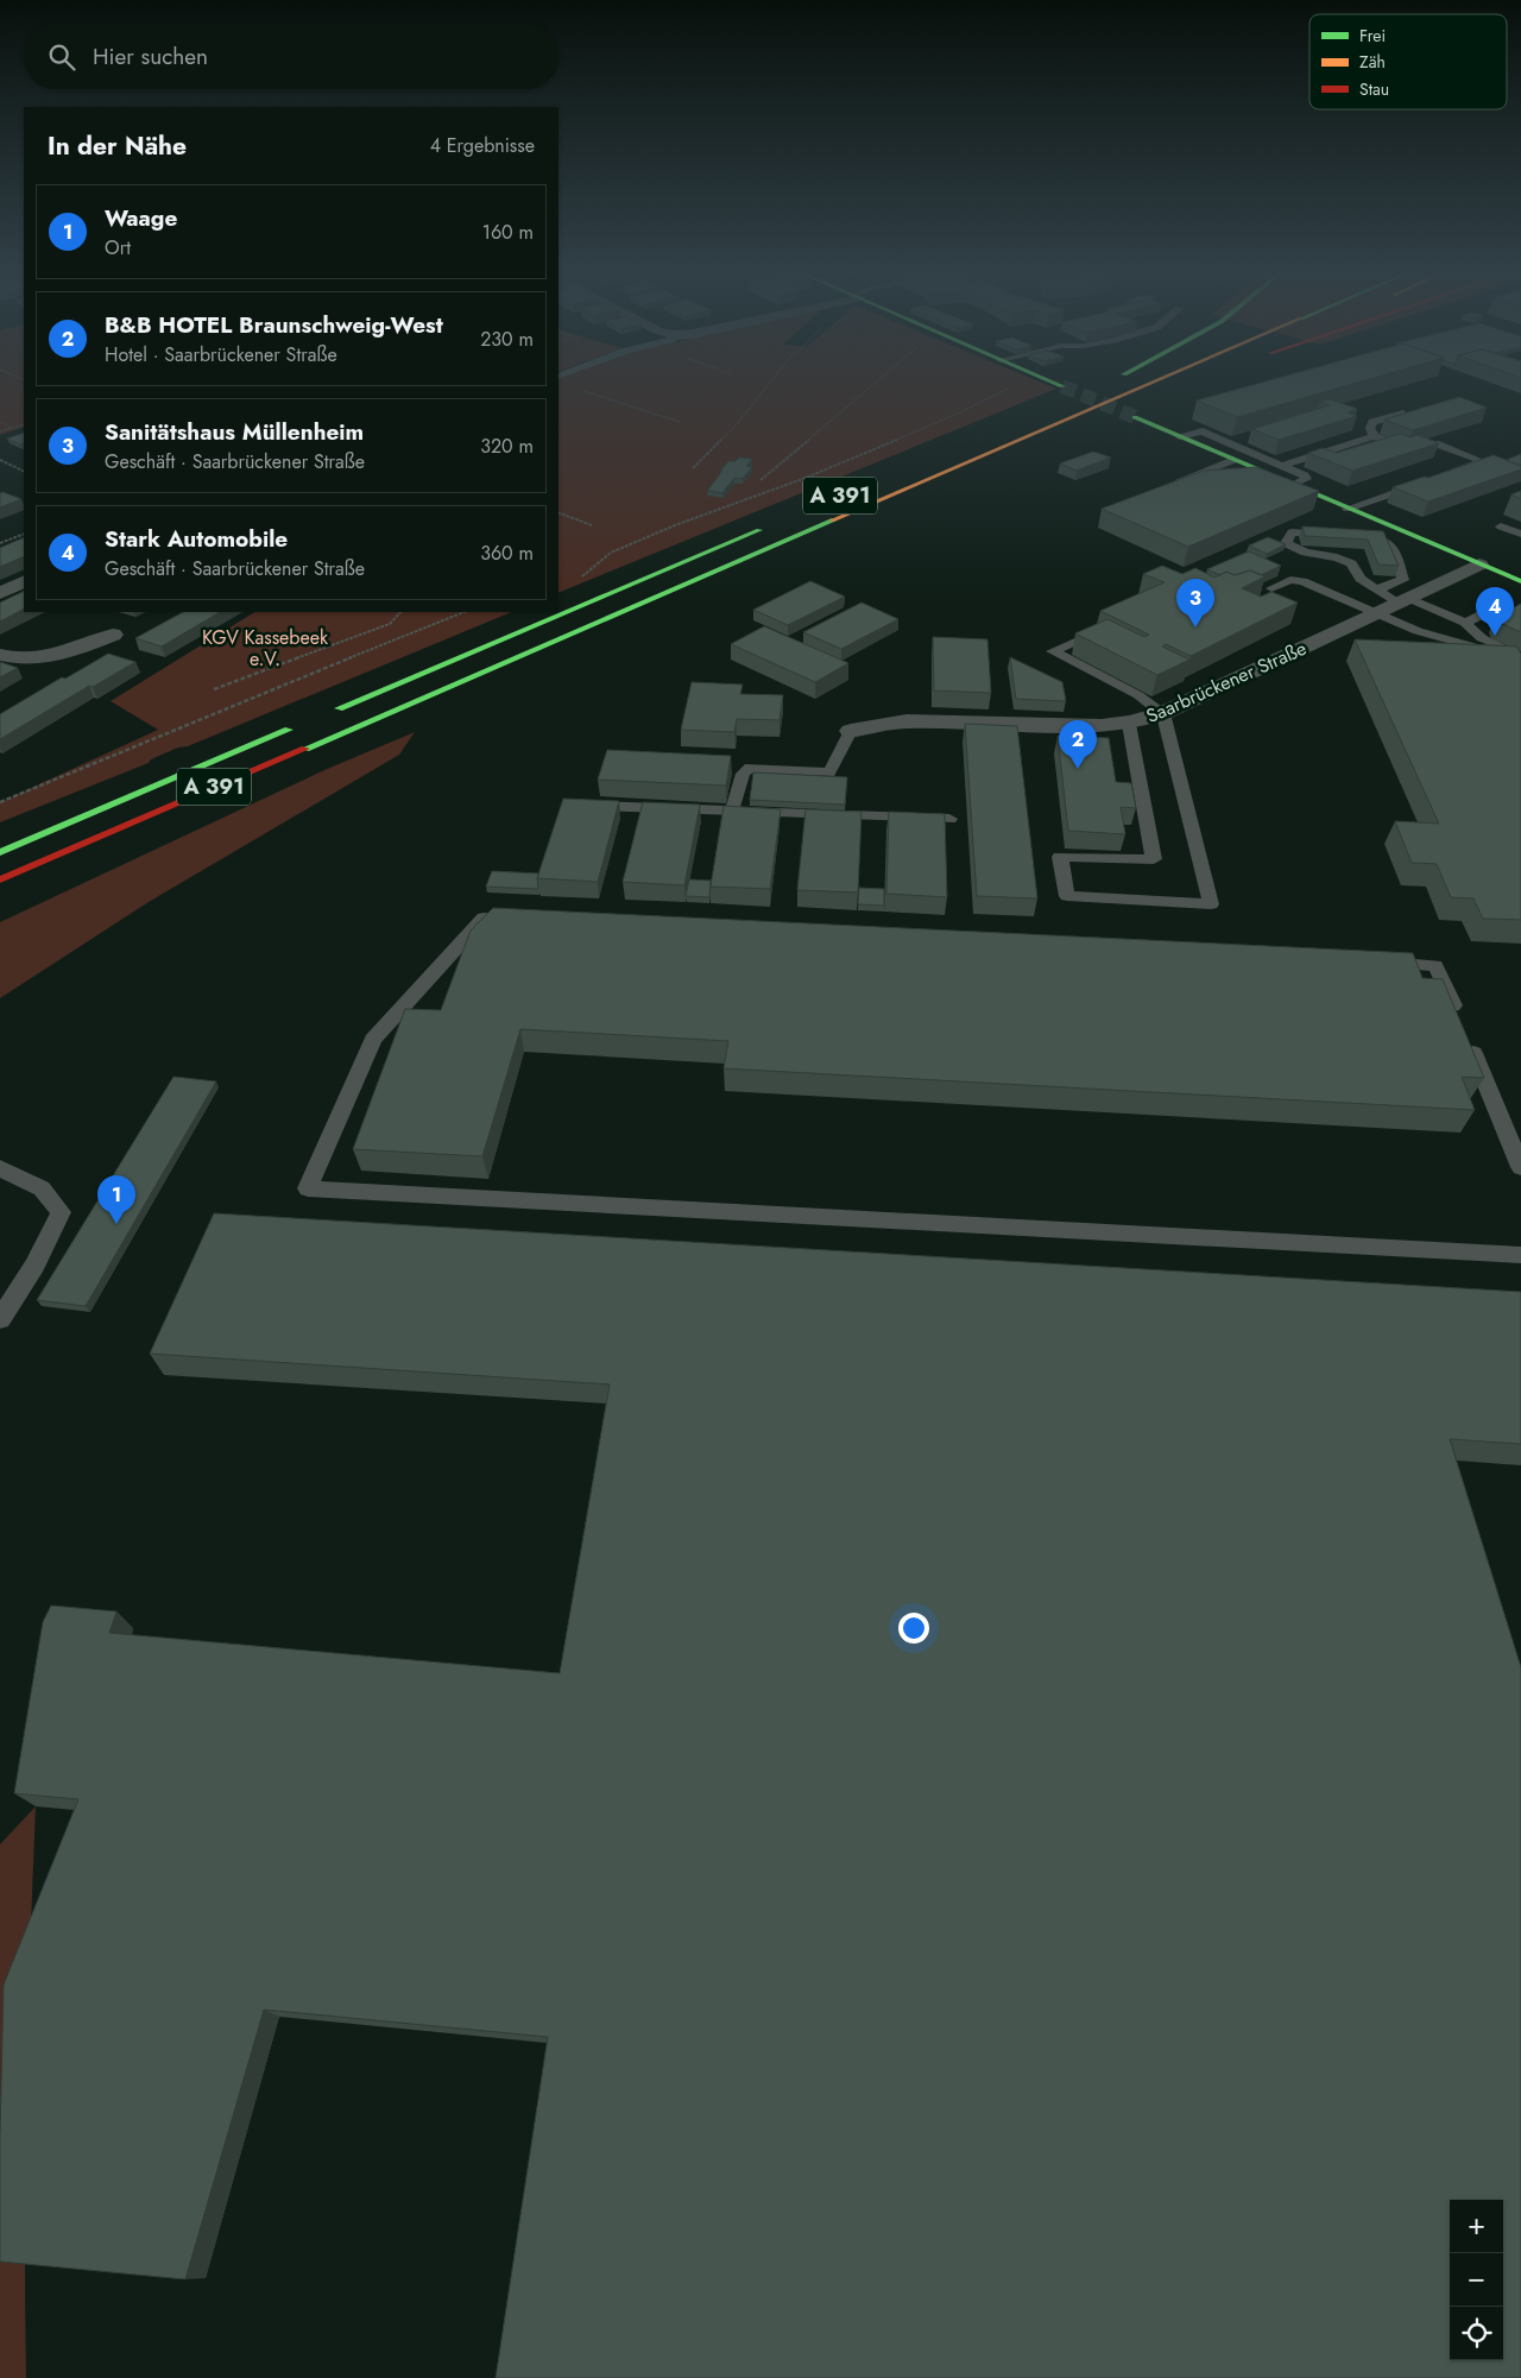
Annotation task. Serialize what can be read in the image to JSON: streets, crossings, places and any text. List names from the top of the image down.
{
  "streets": {
    "main road": ["A 391"],
    "street": ["Saarbrückener Straße"]
  },
  "parks": ["KGV Kassebeek e.V."],
  "legend": ["Frei", "Zäh", "Stau"],
  "page": {
    "search": "Hier suchen",
    "heading": ["In der Nähe", "4 Ergebnisse"],
    "list": [
      {
        "mark": "1",
        "name": "Waage",
        "note": "Ort",
        "value": "160 m"
      },
      {
        "mark": "2",
        "name": "B&B HOTEL Braunschweig-West",
        "note": "Hotel · Saarbrückener Straße",
        "value": "230 m"
      },
      {
        "mark": "3",
        "name": "Sanitätshaus Müllenheim",
        "note": "Geschäft · Saarbrückener Straße",
        "value": "320 m"
      },
      {
        "mark": "4",
        "name": "Stark Automobile",
        "note": "Geschäft · Saarbrückener Straße",
        "value": "360 m"
      }
    ],
    "pins": [
      "3",
      "4",
      "2",
      "1"
    ],
    "map_buttons": ["+", "−"]
  }
}
